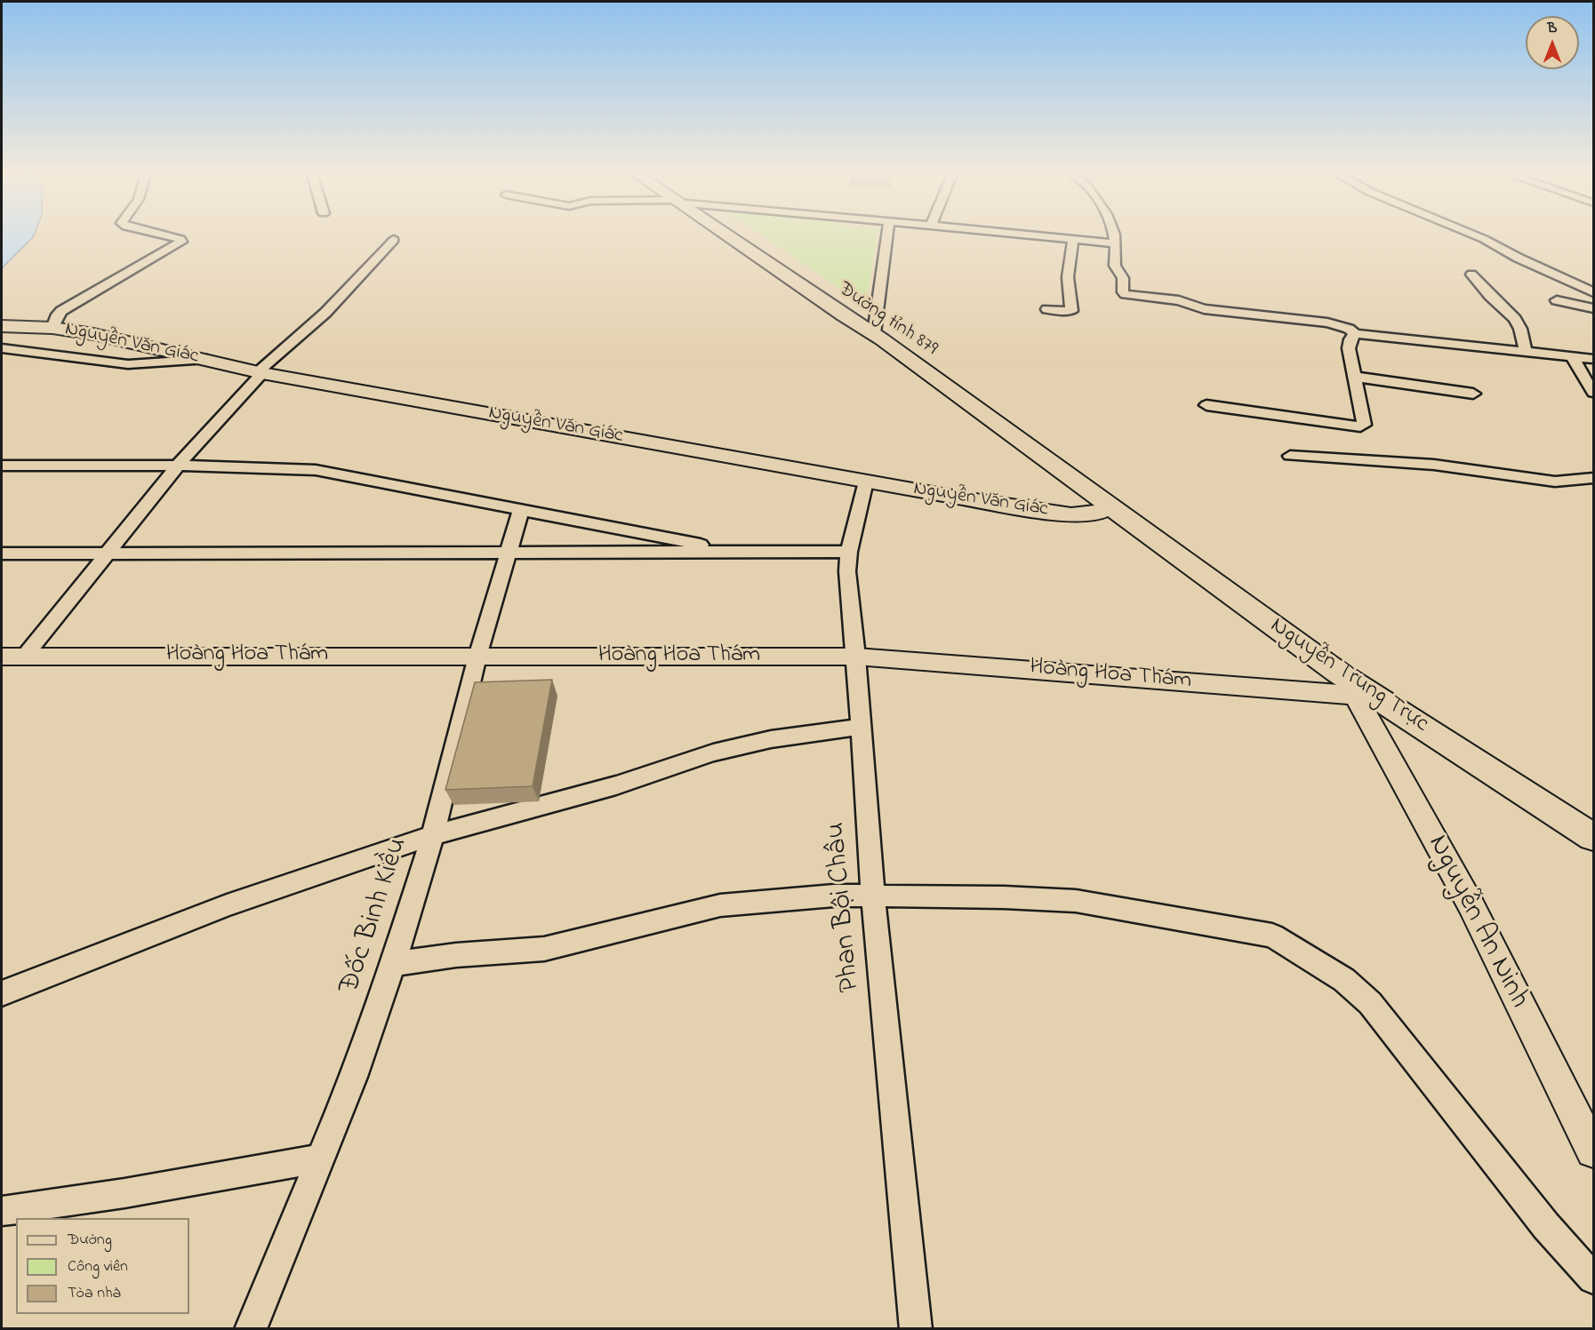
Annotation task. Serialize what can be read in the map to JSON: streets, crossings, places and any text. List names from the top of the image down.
{
  "streets": {
    "main road": ["Đường tỉnh 879", "Nguyễn Văn Giác", "Nguyễn Trung Trực"],
    "street": [
      "Hoàng Hoa Thám",
      "Phan Bội Châu",
      "Đốc Binh Kiều",
      "Nguyễn An Ninh"
    ]
  },
  "crossings": [
    ["Đường tỉnh 879", "Nguyễn Văn Giác"],
    ["Đường tỉnh 879", "Nguyễn Trung Trực"],
    ["Nguyễn Văn Giác", "Nguyễn Trung Trực"],
    ["Nguyễn Văn Giác", "Phan Bội Châu"],
    ["Hoàng Hoa Thám", "Nguyễn Trung Trực"],
    ["Hoàng Hoa Thám", "Phan Bội Châu"],
    ["Hoàng Hoa Thám", "Đốc Binh Kiều"],
    ["Hoàng Hoa Thám", "Nguyễn An Ninh"],
    ["Nguyễn Trung Trực", "Nguyễn An Ninh"]
  ],
  "legend": ["Đường", "Công viên", "Tòa nhà"],
  "north": "top"
}
